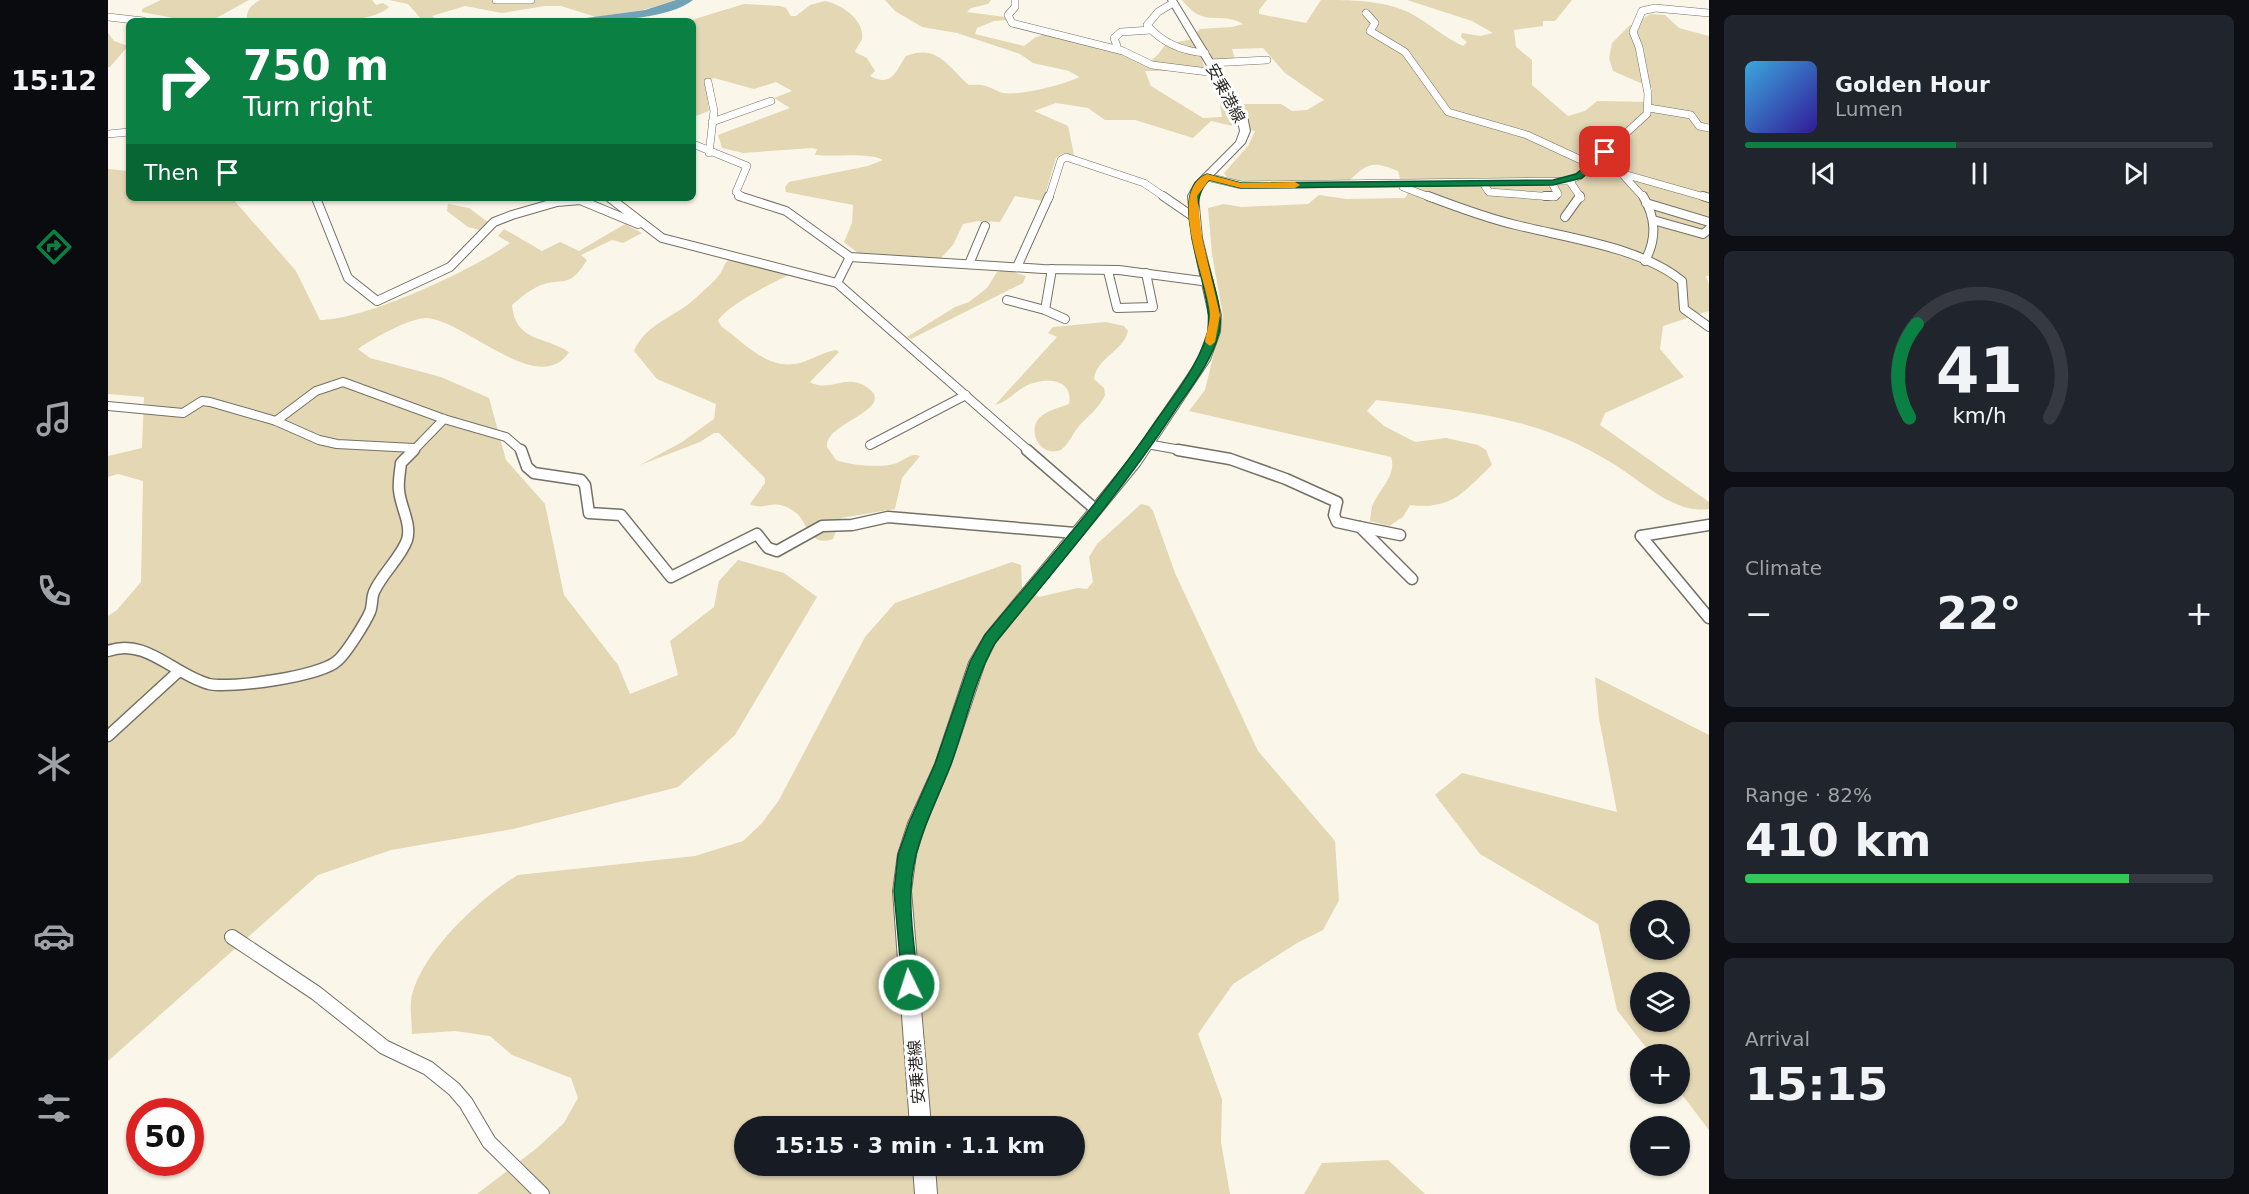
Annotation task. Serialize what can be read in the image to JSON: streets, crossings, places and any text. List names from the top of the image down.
{
  "streets": {
    "main road": ["安乗港線"]
  },
  "page": {
    "tabs": "15:12",
    "turn": ["750 m", "Turn right"],
    "song": ["Golden Hour", "Lumen"],
    "then": "Then",
    "tile": [
      "Climate",
      ["Range · 82%", "410 km"],
      ["Arrival", "15:15"]
    ],
    "heat": ["−", "22°", "+"],
    "map_buttons": ["+", "−"],
    "limit": "50",
    "trip": "15:15 · 3 min · 1.1 km",
    "gauge": ["41", "km/h"]
  }
}
